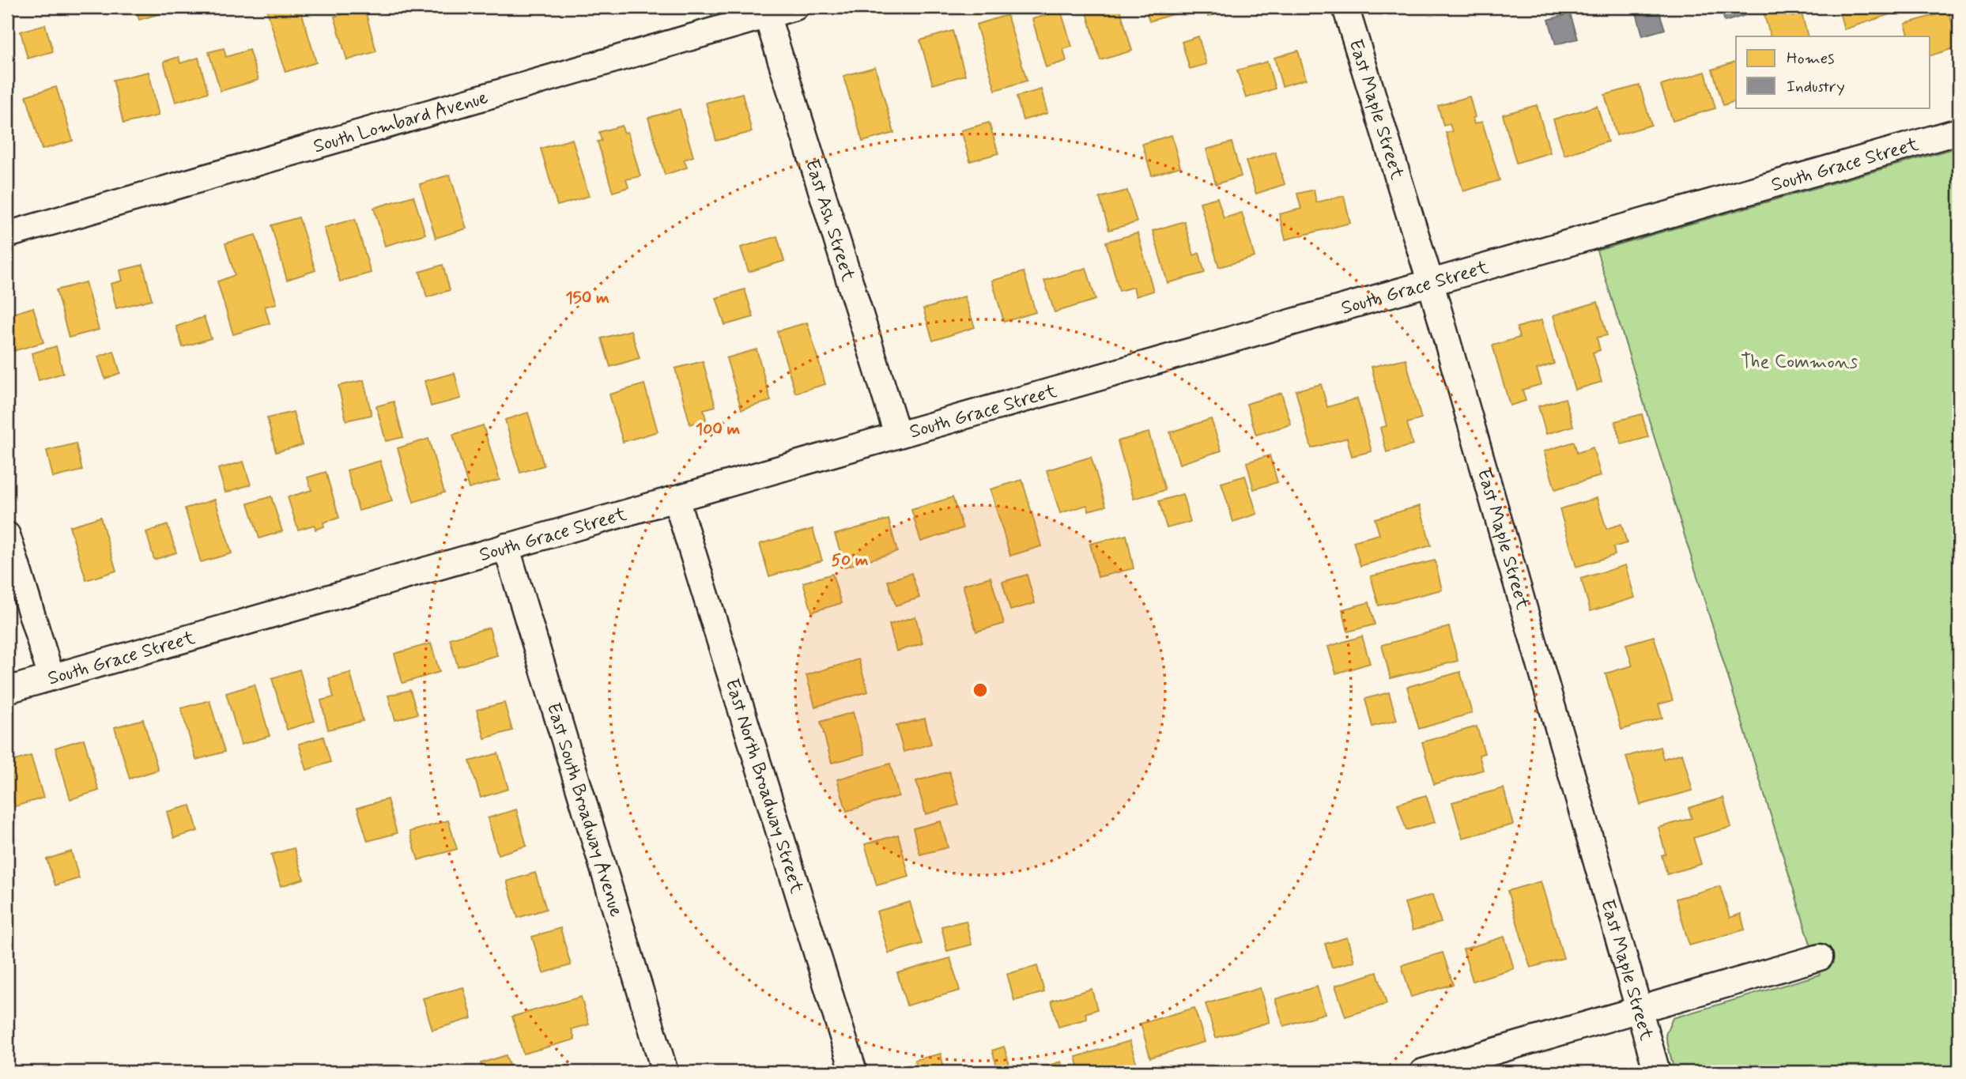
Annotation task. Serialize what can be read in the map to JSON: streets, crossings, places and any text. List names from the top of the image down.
{
  "streets": {
    "street": [
      "East Maple Street",
      "South Lombard Avenue",
      "South Grace Street",
      "East Ash Street",
      "East North Broadway Street",
      "East South Broadway Avenue"
    ]
  },
  "crossings": [
    ["East Maple Street", "South Grace Street"],
    ["South Lombard Avenue", "East Ash Street"],
    ["South Grace Street", "East Ash Street"],
    ["South Grace Street", "East North Broadway Street"],
    ["South Grace Street", "East South Broadway Avenue"]
  ],
  "parks": ["The Commons"],
  "legend": ["Homes", "Industry"],
  "rings": ["150 m", "100 m", "50 m"]
}
